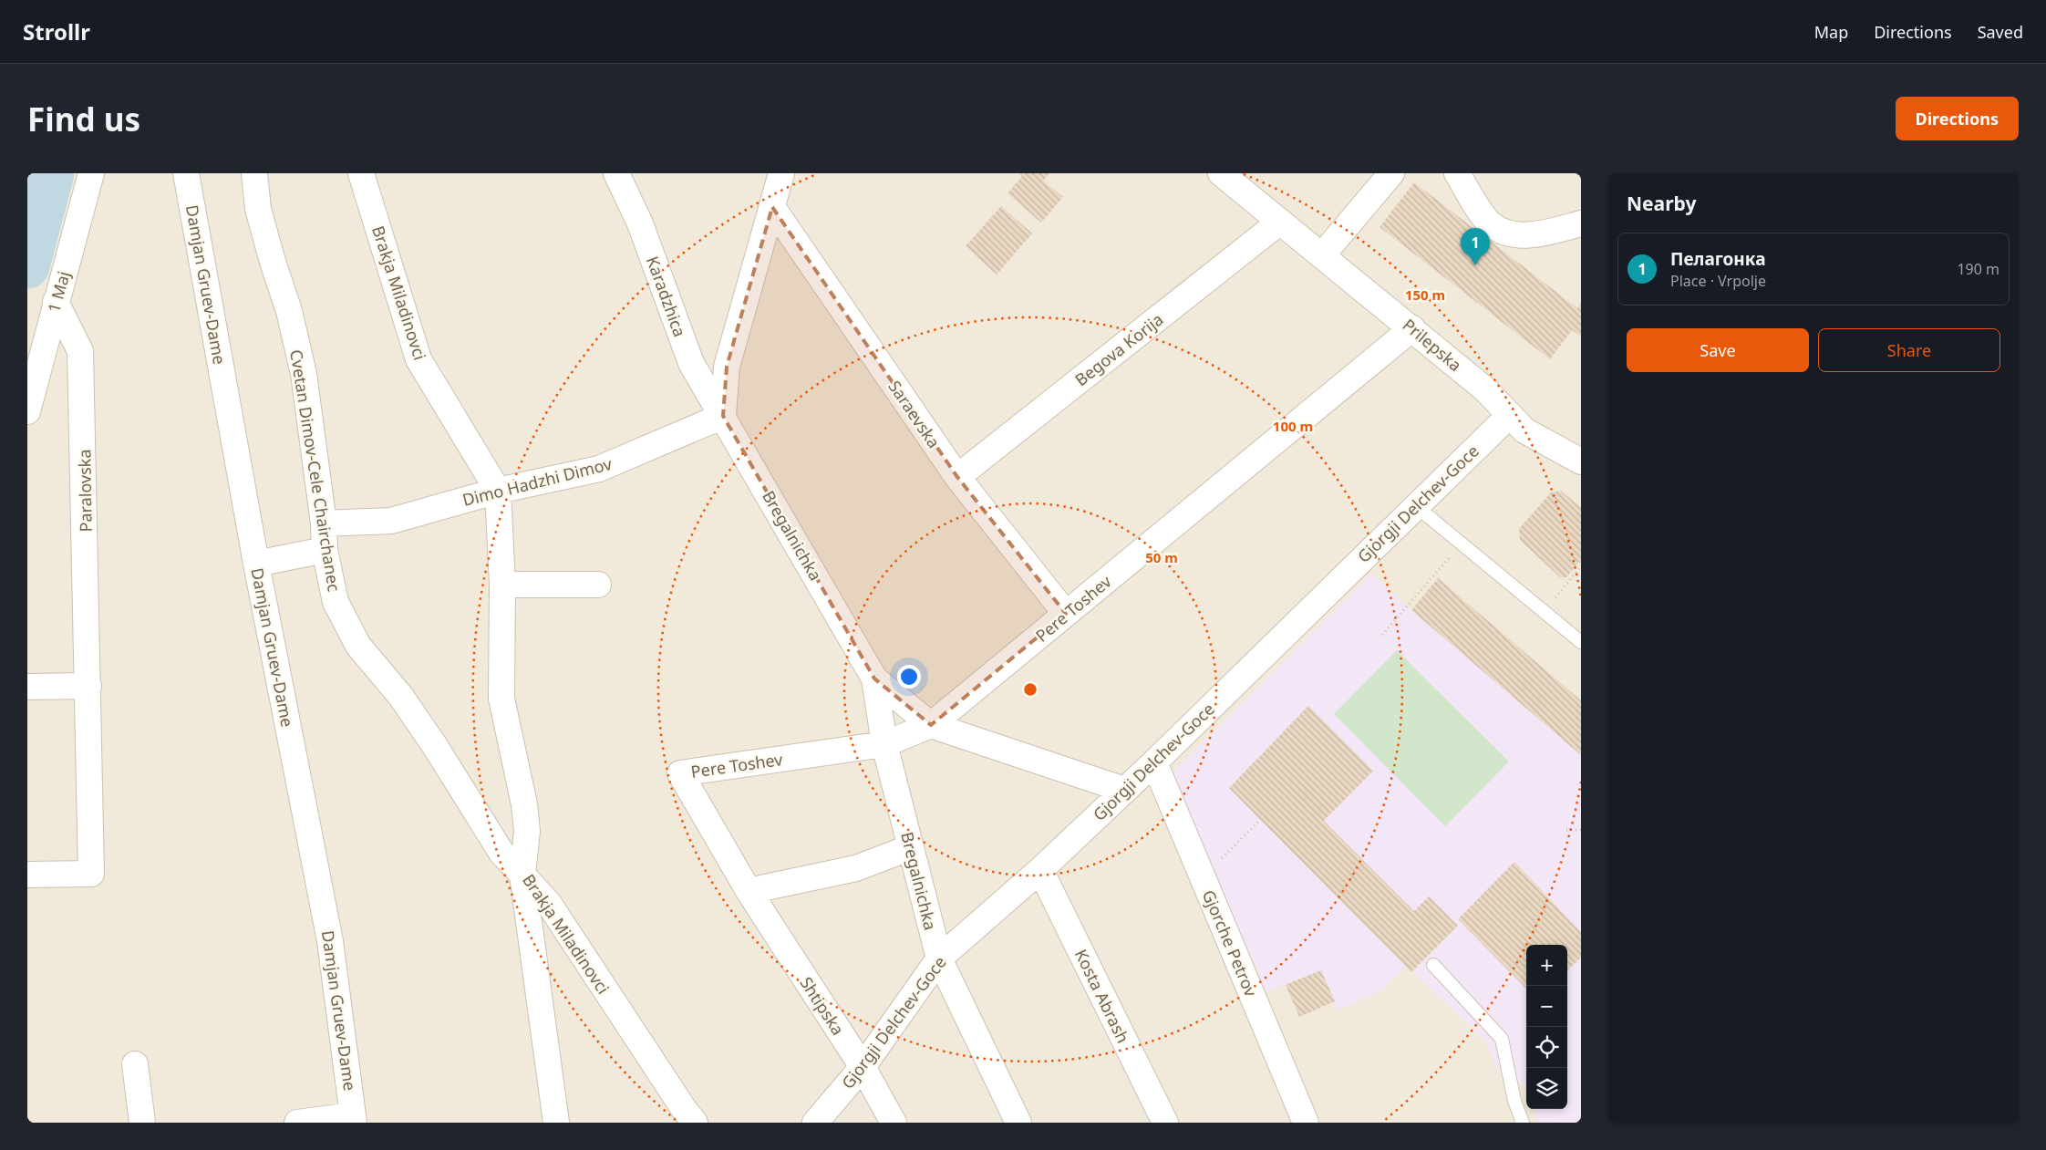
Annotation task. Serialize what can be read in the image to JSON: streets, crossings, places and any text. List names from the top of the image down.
{
  "streets": {
    "street": [
      "Damjan Gruev-Dame",
      "1 Maj",
      "Brakja Miladinovci",
      "Karadzhica",
      "Prilepska",
      "Begova Korija",
      "Saraevska",
      "Cvetan Dimov-Cele Chairchanec",
      "Dimo Hadzhi Dimov",
      "Paralovska",
      "Gjorgji Delchev-Goce",
      "Bregalnichka",
      "Pere Toshev",
      "Gjorche Petrov",
      "Kosta Abrash",
      "Shtipska"
    ]
  },
  "crossings": [
    ["1 Maj", "Paralovska"],
    ["Brakja Miladinovci", "Cvetan Dimov-Cele Chairchanec"],
    ["Brakja Miladinovci", "Dimo Hadzhi Dimov"],
    ["Karadzhica", "Dimo Hadzhi Dimov"],
    ["Karadzhica", "Bregalnichka"],
    ["Prilepska", "Begova Korija"],
    ["Prilepska", "Gjorgji Delchev-Goce"],
    ["Prilepska", "Pere Toshev"],
    ["Begova Korija", "Saraevska"],
    ["Saraevska", "Pere Toshev"],
    ["Cvetan Dimov-Cele Chairchanec", "Dimo Hadzhi Dimov"],
    ["Dimo Hadzhi Dimov", "Bregalnichka"],
    ["Gjorgji Delchev-Goce", "Bregalnichka"],
    ["Gjorgji Delchev-Goce", "Gjorche Petrov"],
    ["Gjorgji Delchev-Goce", "Kosta Abrash"],
    ["Gjorgji Delchev-Goce", "Shtipska"],
    ["Bregalnichka", "Pere Toshev"],
    ["Pere Toshev", "Shtipska"]
  ],
  "page": {
    "header": "Strollr",
    "nav": ["Map", "Directions", "Saved"],
    "buttons": [
      "Directions",
      ["Save", "Share"]
    ],
    "title": "Find us",
    "heading": "Nearby",
    "pins": "1",
    "list": [
      {
        "mark": "1",
        "name": "Пелагонка",
        "note": "Place · Vrpolje",
        "value": "190 m"
      }
    ],
    "map_buttons": ["+", "−"]
  },
  "rings": ["150 m", "100 m", "50 m"]
}
